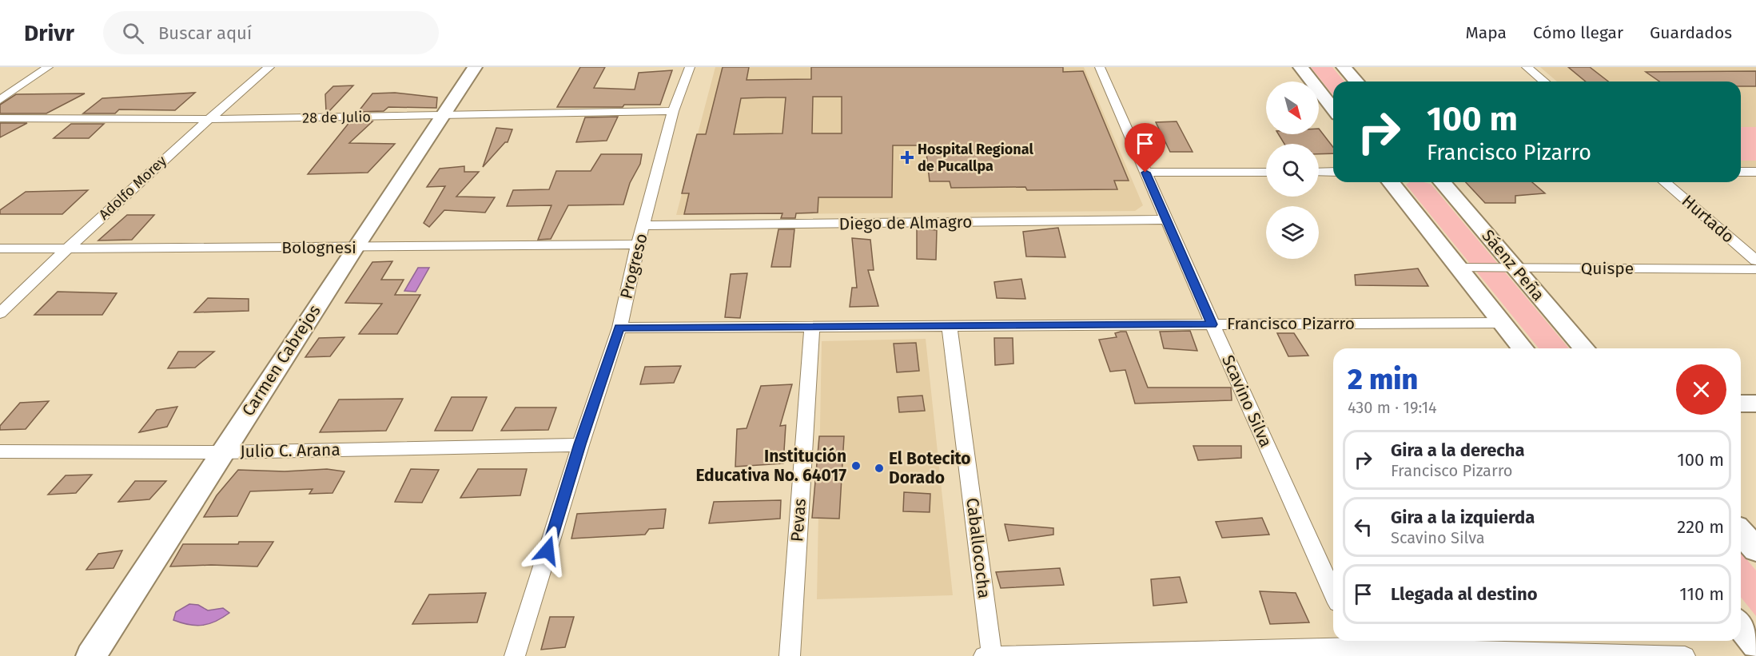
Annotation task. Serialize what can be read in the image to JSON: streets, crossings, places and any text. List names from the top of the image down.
{
  "streets": {
    "street": [
      "28 de Julio",
      "Adolfo Morey",
      "Hurtado",
      "Diego de Almagro",
      "Bolognesi",
      "Sáenz Peña",
      "Progreso",
      "Quispe",
      "Francisco Pizarro",
      "Carmen Cabrejos",
      "Scavino Silva",
      "Julio C. Arana",
      "Pevas",
      "Caballococha"
    ]
  },
  "crossings": [
    ["28 de Julio", "Adolfo Morey"],
    ["28 de Julio", "Progreso"],
    ["28 de Julio", "Carmen Cabrejos"],
    ["Adolfo Morey", "Bolognesi"],
    ["Diego de Almagro", "Progreso"],
    ["Diego de Almagro", "Scavino Silva"],
    ["Bolognesi", "Progreso"],
    ["Bolognesi", "Carmen Cabrejos"],
    ["Sáenz Peña", "Quispe"],
    ["Progreso", "Francisco Pizarro"],
    ["Progreso", "Julio C. Arana"],
    ["Francisco Pizarro", "Scavino Silva"],
    ["Francisco Pizarro", "Pevas"],
    ["Francisco Pizarro", "Caballococha"],
    ["Carmen Cabrejos", "Julio C. Arana"]
  ],
  "places": {
    "health": ["Hospital Regional de Pucallpa"],
    "other": ["Institución Educativa No. 64017", "El Botecito Dorado"]
  },
  "north": "bottom right",
  "page": {
    "header": "Drivr",
    "search": "Buscar aquí",
    "nav": ["Mapa", "Cómo llegar", "Guardados"],
    "turn": ["100 m", "Francisco Pizarro"],
    "heading": ["2 min", "430 m · 19:14"],
    "list": [
      {
        "name": "Gira a la derecha",
        "note": "Francisco Pizarro",
        "value": "100 m"
      },
      {
        "name": "Gira a la izquierda",
        "note": "Scavino Silva",
        "value": "220 m"
      },
      {
        "name": "Llegada al destino",
        "value": "110 m"
      }
    ]
  }
}
